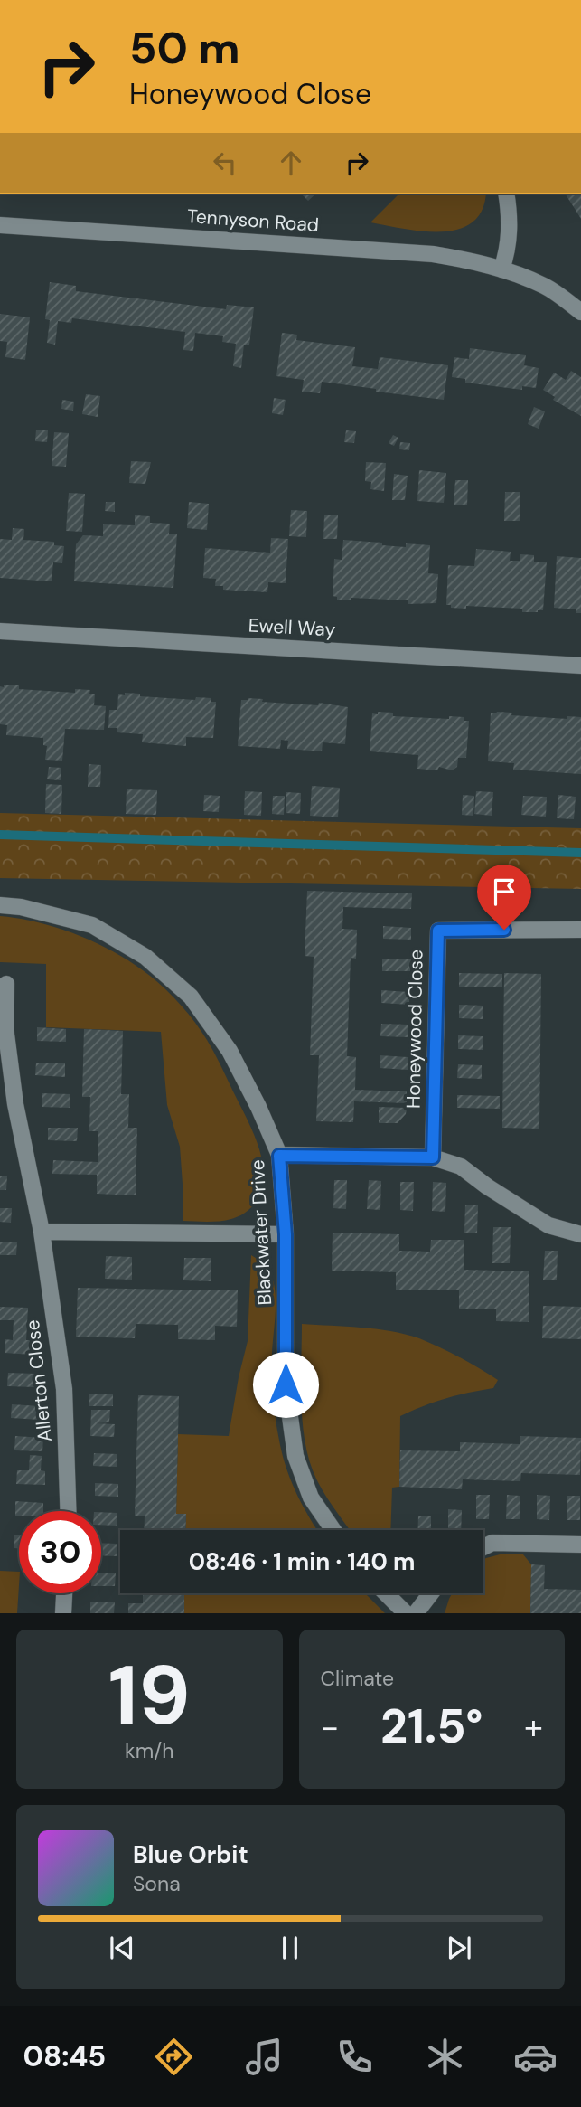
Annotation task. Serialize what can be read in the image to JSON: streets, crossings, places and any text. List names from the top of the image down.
{
  "streets": {
    "street": [
      "Tennyson Road",
      "Ewell Way",
      "Honeywood Close",
      "Blackwater Drive",
      "Allerton Close"
    ]
  },
  "page": {
    "turn": ["50 m", "Honeywood Close"],
    "limit": "30",
    "trip": "08:46 · 1 min · 140 m",
    "tile": [
      ["19", "km/h"],
      "Climate"
    ],
    "heat": ["−", "21.5°", "+"],
    "song": ["Blue Orbit", "Sona"],
    "tabs": "08:45"
  }
}
